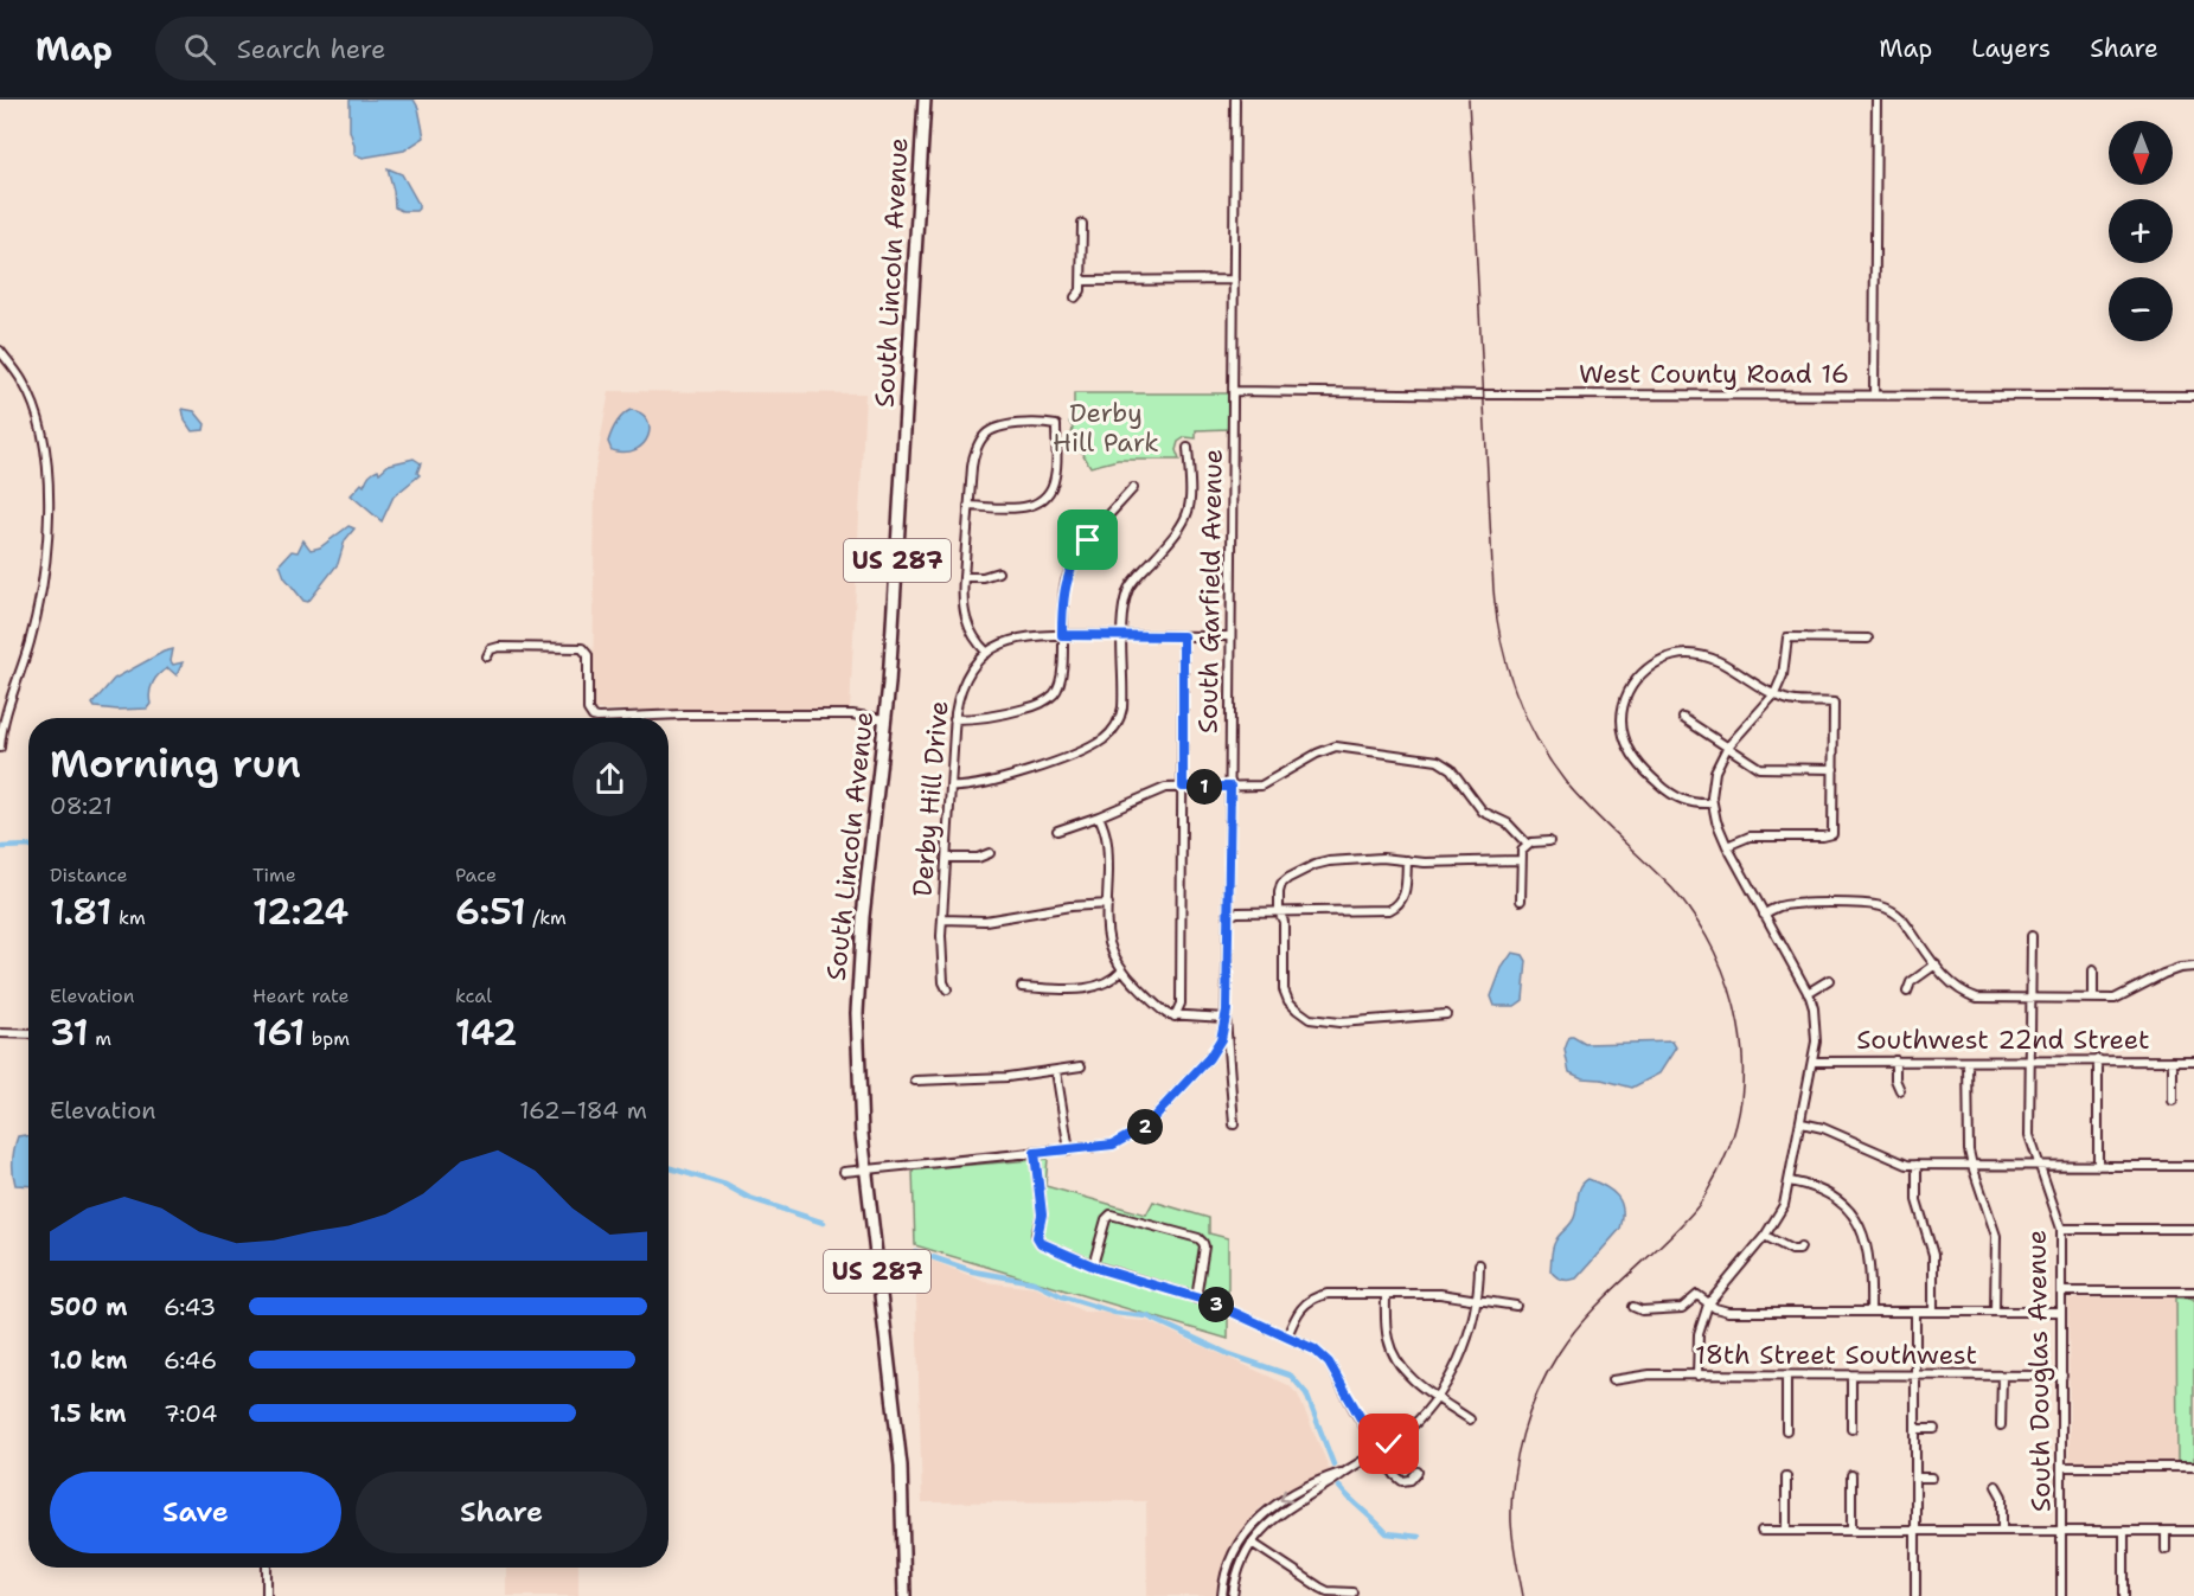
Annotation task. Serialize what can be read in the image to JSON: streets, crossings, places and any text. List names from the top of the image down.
{
  "streets": {
    "highway": ["South Lincoln Avenue", "US 287"],
    "street": [
      "West County Road 16",
      "South Garfield Avenue",
      "Derby Hill Drive",
      "Southwest 22nd Street",
      "18th Street Southwest",
      "South Douglas Avenue"
    ]
  },
  "crossings": [
    ["West County Road 16", "South Garfield Avenue"],
    ["South Garfield Avenue", "Derby Hill Drive"],
    ["Southwest 22nd Street", "South Douglas Avenue"],
    ["18th Street Southwest", "South Douglas Avenue"]
  ],
  "parks": ["Derby Hill Park"],
  "north": "bottom",
  "page": {
    "header": "Map",
    "search": "Search here",
    "nav": ["Map", "Layers", "Share"],
    "map_buttons": ["+", "−"],
    "heading": ["Morning run", "08:21"],
    "pins": ["1", "2", "3"],
    "stats": [
      ["Distance", "1.81 km"],
      ["Time", "12:24"],
      ["Pace", "6:51 /km"],
      ["Elevation", "31 m"],
      ["Heart rate", "161 bpm"],
      ["kcal", "142"]
    ],
    "chart": ["Elevation", "162–184 m"],
    "list": [
      {
        "name": "500 m",
        "note": "6:43"
      },
      {
        "name": "1.0 km",
        "note": "6:46"
      },
      {
        "name": "1.5 km",
        "note": "7:04"
      }
    ],
    "buttons": ["Save", "Share"]
  }
}
